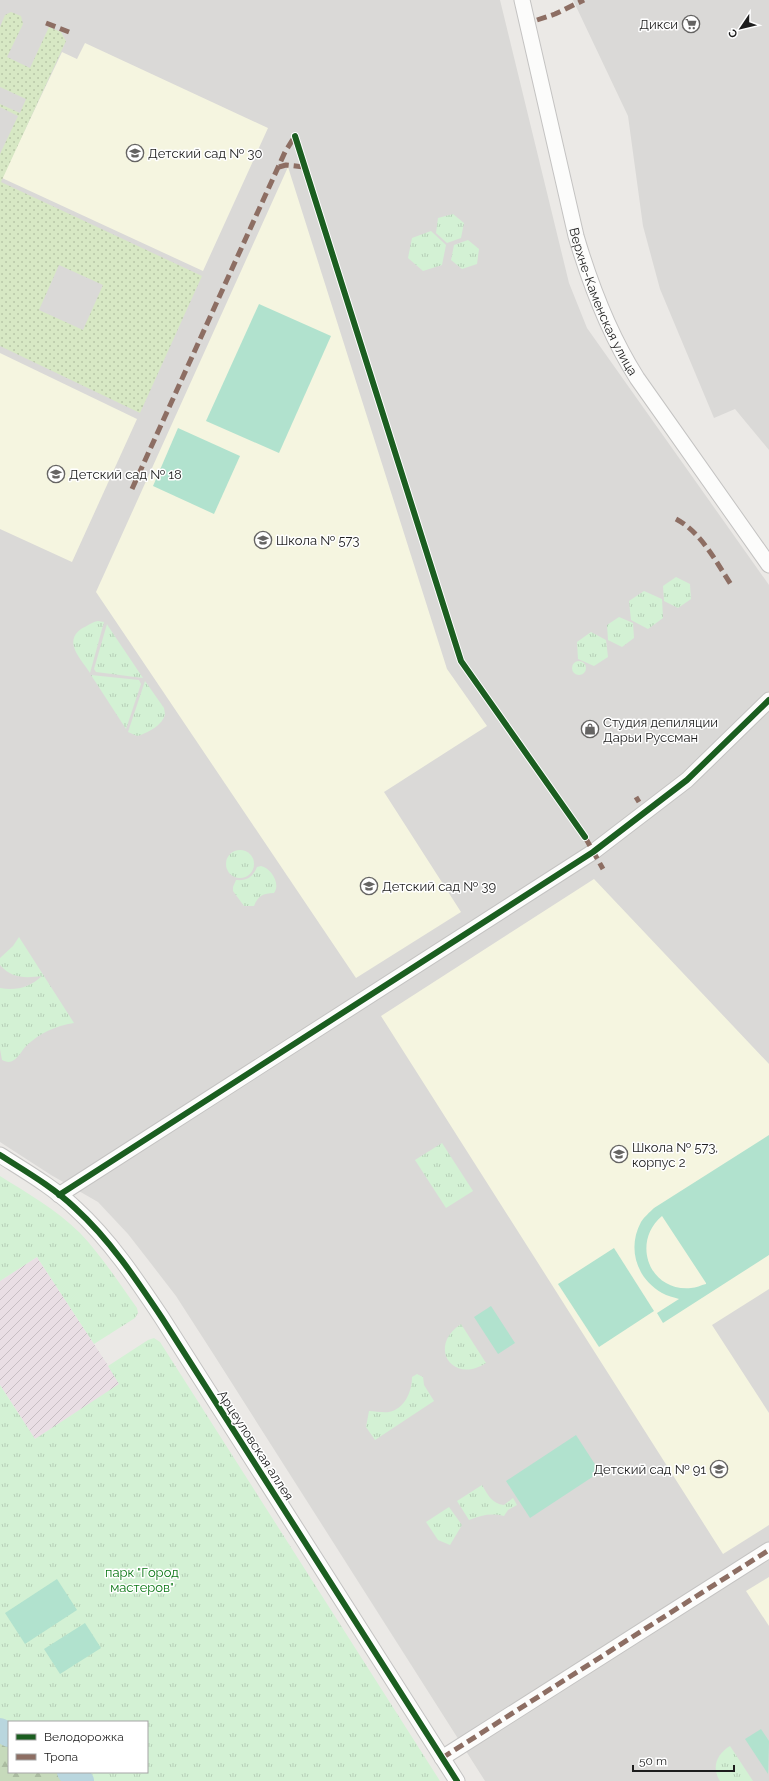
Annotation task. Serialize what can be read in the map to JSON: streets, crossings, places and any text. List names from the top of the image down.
{
  "streets": {
    "street": ["Верхне-Каменская улица", "Арцеуловская аллея"]
  },
  "parks": ["парк \"Город мастеров\""],
  "places": {
    "supermarket": ["Дикси"],
    "school or university": [
      "Детский сад № 30",
      "Детский сад № 18",
      "Школа № 573",
      "Детский сад № 39",
      "Школа № 573, корпус 2",
      "Детский сад № 91"
    ],
    "shop": ["Студия депиляции Дарьи Руссман"]
  },
  "legend": ["Велодорожка", "Тропа"],
  "scale_bar": "50 m",
  "north": "bottom left"
}
